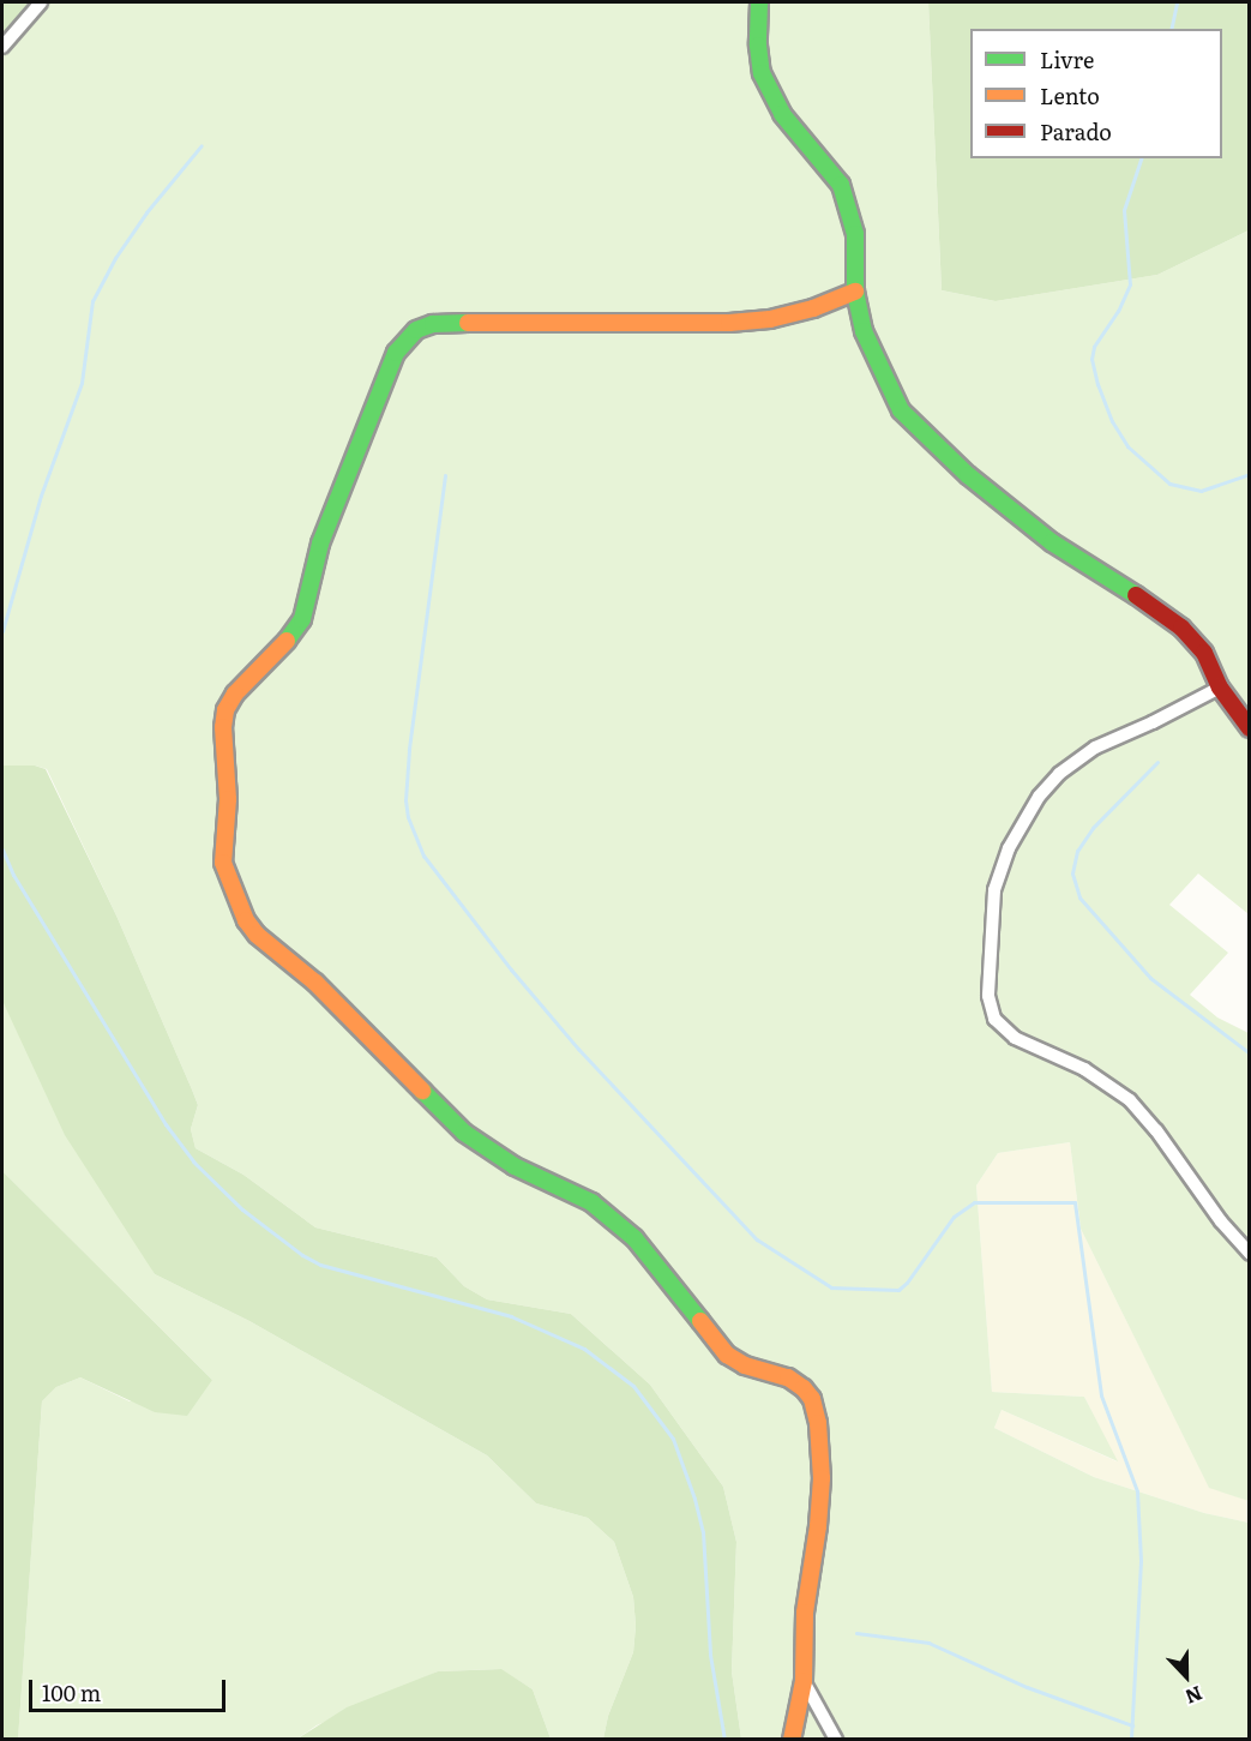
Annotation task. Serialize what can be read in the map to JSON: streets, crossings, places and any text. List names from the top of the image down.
{
  "legend": ["Livre", "Lento", "Parado"],
  "scale_bar": "100 m",
  "north": "bottom"
}
